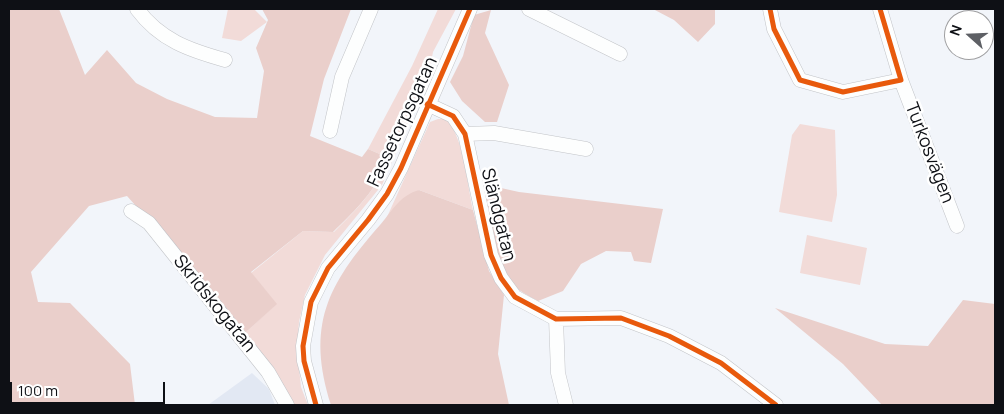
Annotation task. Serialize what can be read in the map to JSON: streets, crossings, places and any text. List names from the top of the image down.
{
  "streets": {
    "street": [
      "Fassetorpsgatan",
      "Turkosvägen",
      "Sländgatan",
      "Skridskogatan"
    ]
  },
  "crossings": [
    ["Fassetorpsgatan", "Sländgatan"]
  ],
  "scale_bar": "100 m",
  "north": "left"
}
